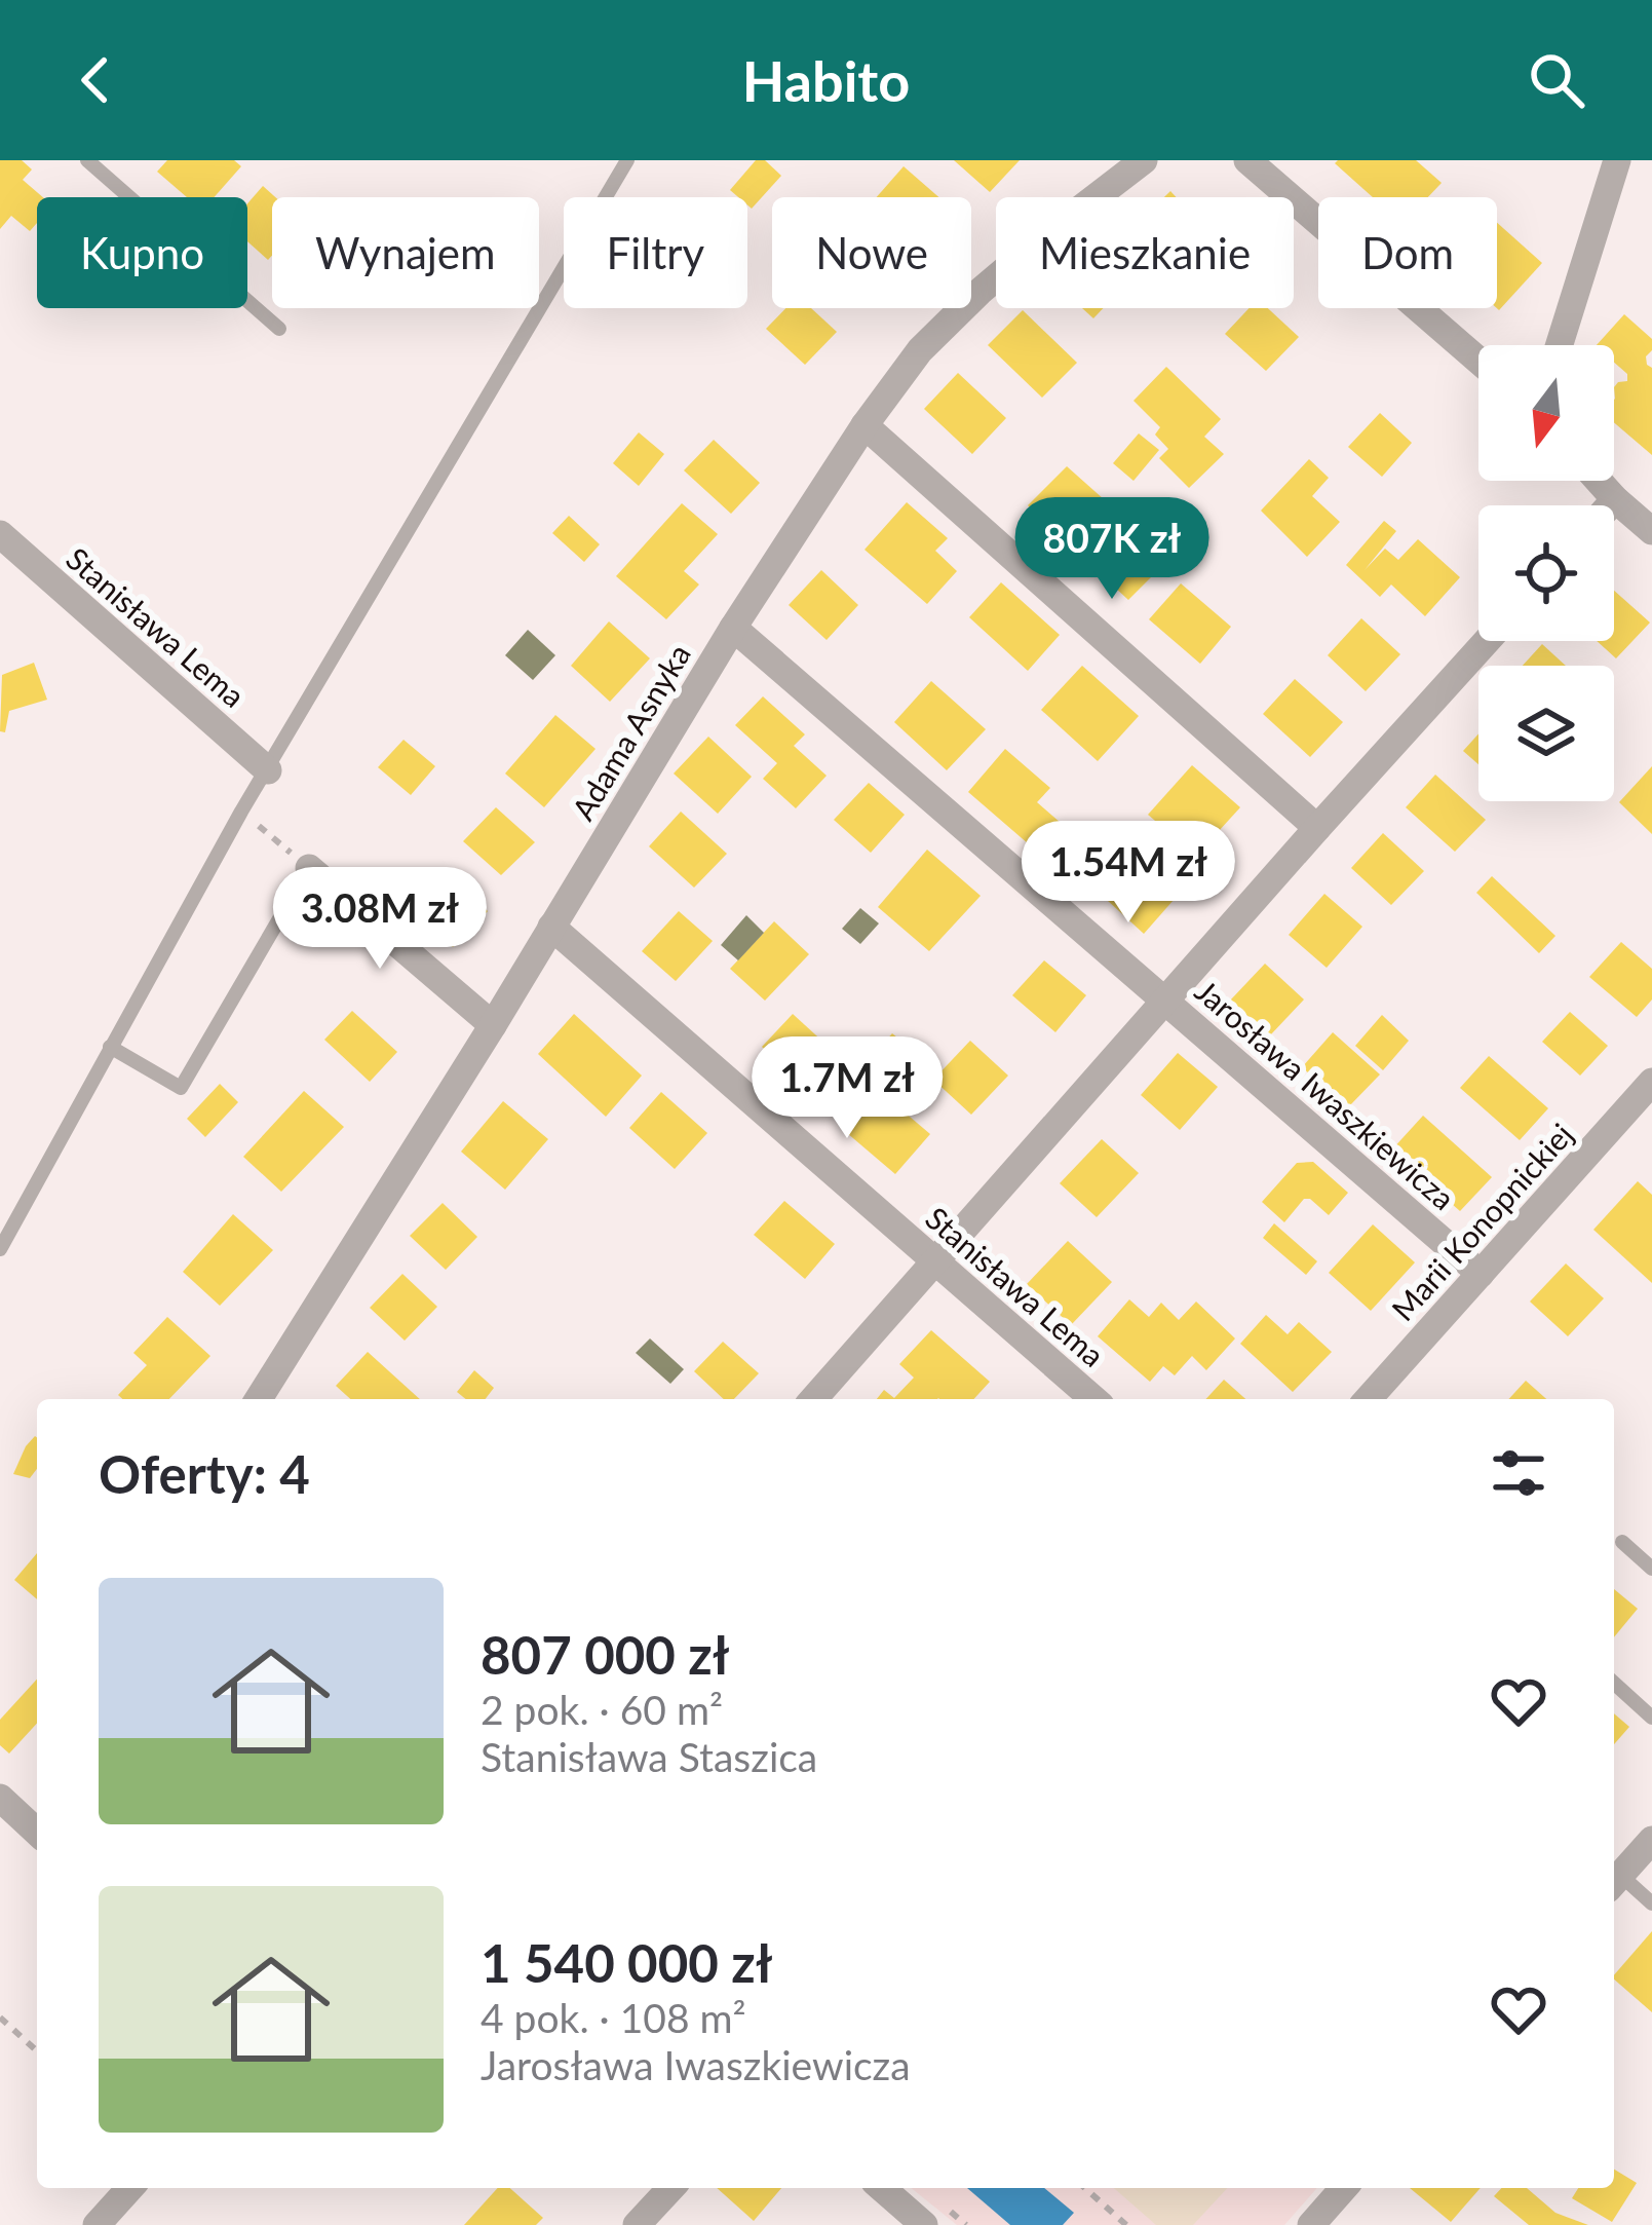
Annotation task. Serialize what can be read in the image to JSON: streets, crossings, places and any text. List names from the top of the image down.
{
  "streets": {
    "street": [
      "Stanisława Lema",
      "Adama Asnyka",
      "Jarosława Iwaszkiewicza",
      "Marii Konopnickiej"
    ]
  },
  "crossings": [
    ["Stanisława Lema", "Adama Asnyka"],
    ["Adama Asnyka", "Jarosława Iwaszkiewicza"],
    ["Jarosława Iwaszkiewicza", "Marii Konopnickiej"]
  ],
  "north": "bottom",
  "page": {
    "header": "Habito",
    "chip": [
      "Kupno",
      "Wynajem",
      "Filtry",
      "Nowe",
      "Mieszkanie",
      "Dom"
    ],
    "price": [
      "807K zł",
      "1.54M zł",
      "3.08M zł",
      "1.7M zł"
    ],
    "heading": "Oferty: 4",
    "list": [
      {
        "name": "807 000 zł",
        "note": "2 pok. · 60 m² · Stanisława Staszica"
      },
      {
        "name": "1 540 000 zł",
        "note": "4 pok. · 108 m² · Jarosława Iwaszkiewicza"
      }
    ]
  }
}
